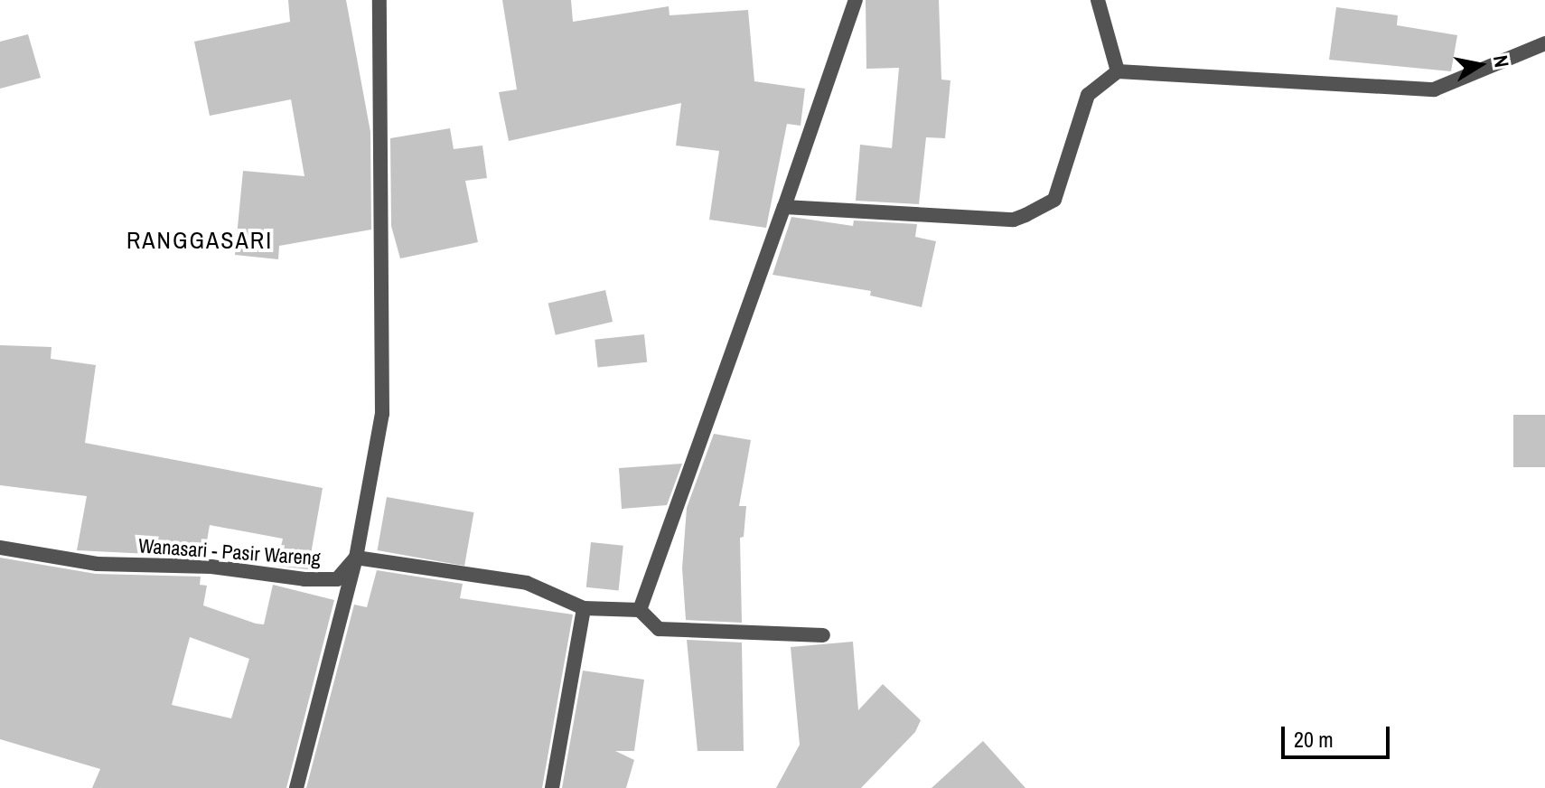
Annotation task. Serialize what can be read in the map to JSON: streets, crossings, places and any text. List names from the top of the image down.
{
  "streets": {
    "street": ["Wanasari - Pasir Wareng"]
  },
  "districts": ["RANGGASARI"],
  "scale_bar": "20 m",
  "north": "right"
}
